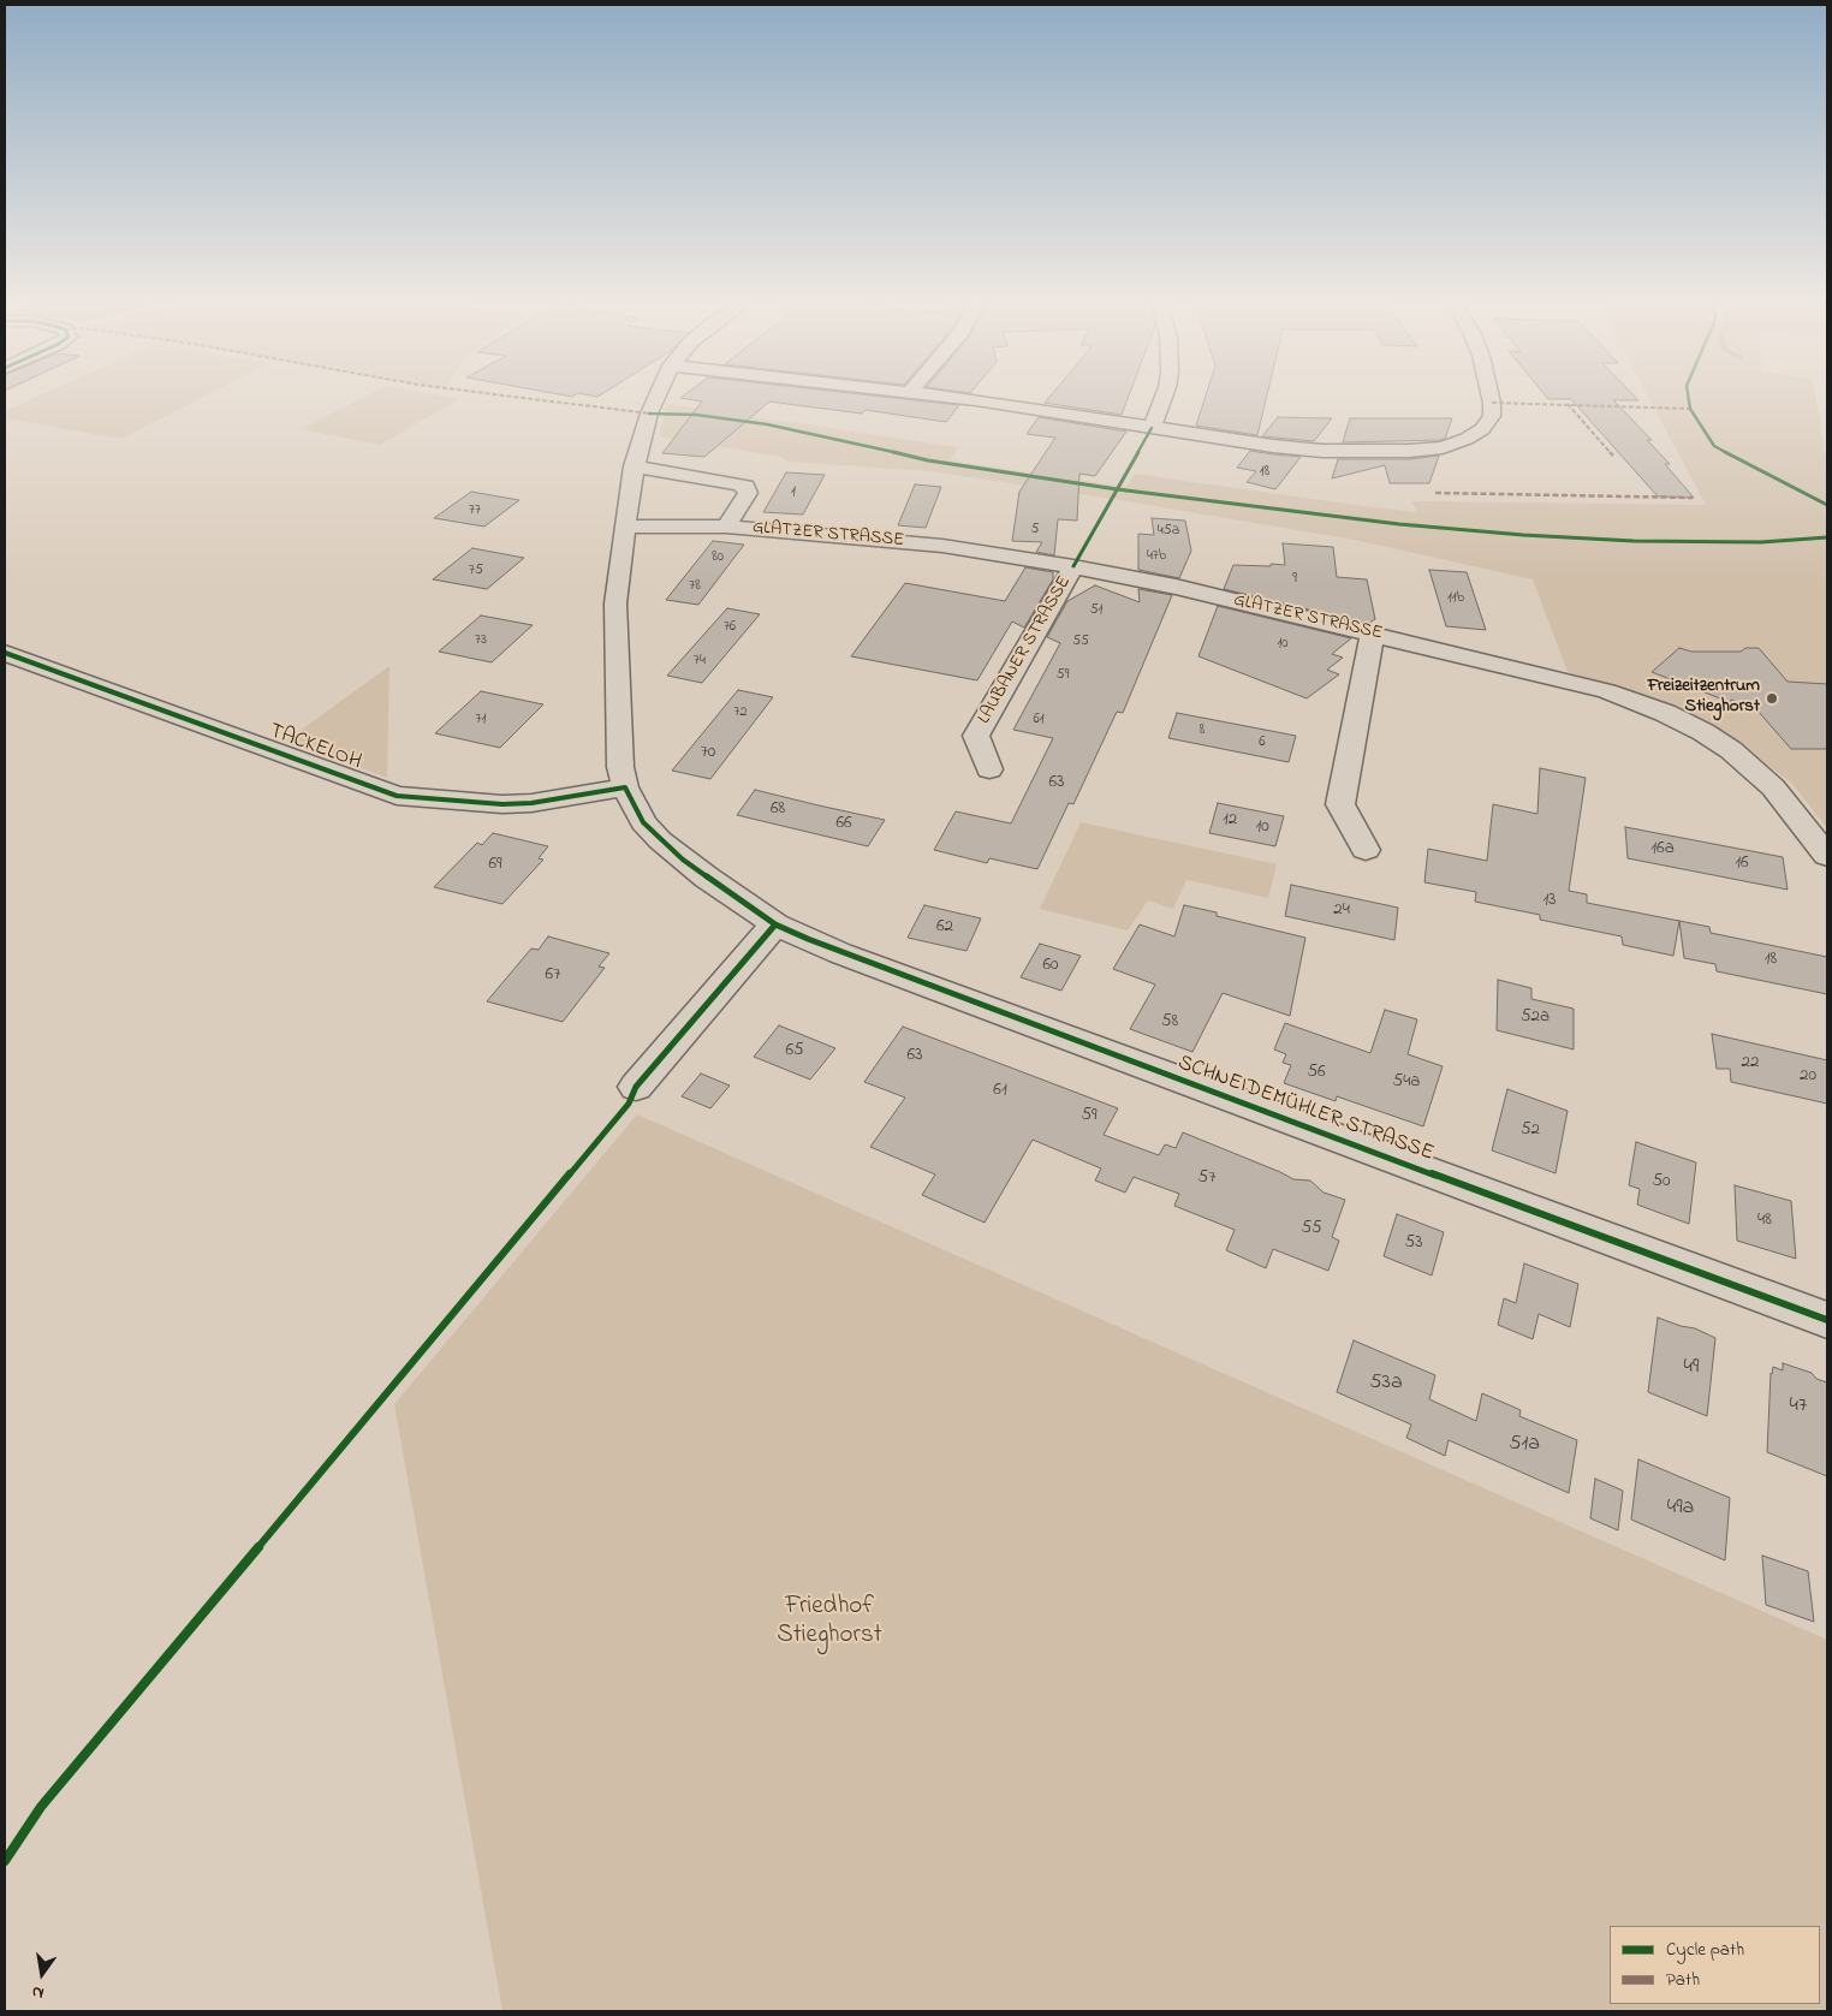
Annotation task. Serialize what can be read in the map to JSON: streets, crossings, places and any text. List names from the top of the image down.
{
  "streets": {
    "street": [
      "GLATZER STRASSE",
      "LAUBANER STRASSE",
      "TACKELOH",
      "SCHNEIDEMÜHLER STRASSE"
    ]
  },
  "crossings": [
    ["GLATZER STRASSE", "LAUBANER STRASSE"],
    ["GLATZER STRASSE", "SCHNEIDEMÜHLER STRASSE"],
    ["TACKELOH", "SCHNEIDEMÜHLER STRASSE"]
  ],
  "parks": ["Friedhof Stieghorst"],
  "places": ["Freizeitzentrum Stieghorst"],
  "house_numbers": [
    "18",
    "1",
    "77",
    "5",
    "45a",
    "47b",
    "80",
    "75",
    "9",
    "78",
    "11b",
    "51",
    "76",
    "73",
    "55",
    "10",
    "74",
    "59",
    "72",
    "71",
    "61",
    "8",
    "6",
    "70",
    "63",
    "68",
    "12",
    "66",
    "10",
    "16a",
    "16",
    "69",
    "13",
    "24",
    "62",
    "18",
    "60",
    "67",
    "52a",
    "58",
    "65",
    "63",
    "22",
    "56",
    "20",
    "54a",
    "61",
    "59",
    "52",
    "57",
    "50",
    "48",
    "55",
    "53",
    "49",
    "53a",
    "47",
    "51a",
    "49a"
  ],
  "legend": ["Cycle path", "Path"],
  "north": "bottom"
}
